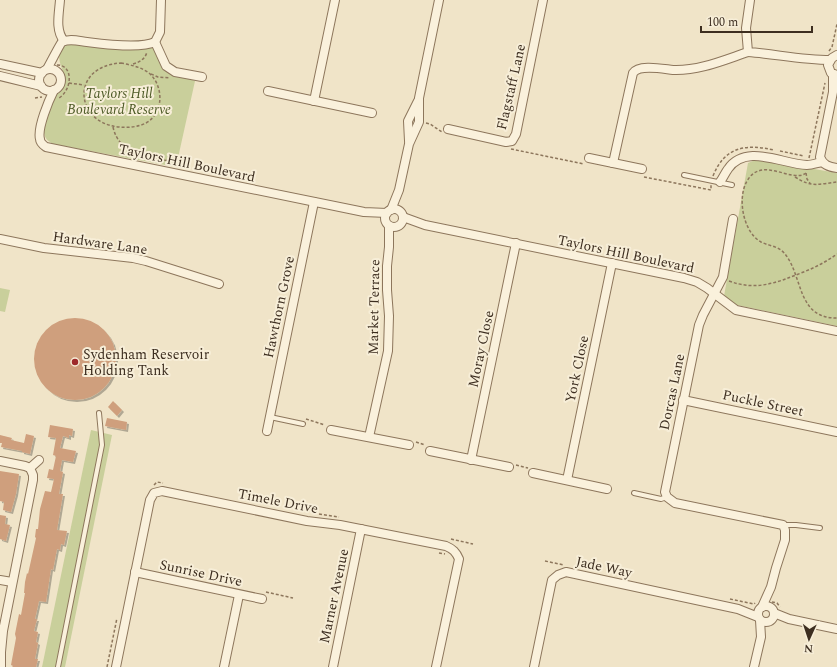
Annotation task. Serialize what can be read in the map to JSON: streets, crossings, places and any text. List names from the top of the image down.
{
  "streets": {
    "street": [
      "Flagstaff Lane",
      "Taylors Hill Boulevard",
      "Hardware Lane",
      "Hawthorn Grove",
      "Market Terrace",
      "Moray Close",
      "York Close",
      "Dorcas Lane",
      "Puckle Street",
      "Timele Drive",
      "Jade Way",
      "Sunrise Drive",
      "Marner Avenue"
    ]
  },
  "crossings": [
    ["Taylors Hill Boulevard", "Hawthorn Grove"],
    ["Taylors Hill Boulevard", "Market Terrace"],
    ["Taylors Hill Boulevard", "Moray Close"],
    ["Taylors Hill Boulevard", "York Close"],
    ["Taylors Hill Boulevard", "Dorcas Lane"],
    ["Dorcas Lane", "Puckle Street"],
    ["Timele Drive", "Sunrise Drive"],
    ["Timele Drive", "Marner Avenue"]
  ],
  "parks": ["Taylors Hill Boulevard Reserve"],
  "places": ["Sydenham Reservoir Holding Tank"],
  "scale_bar": "100 m",
  "north": "bottom"
}
